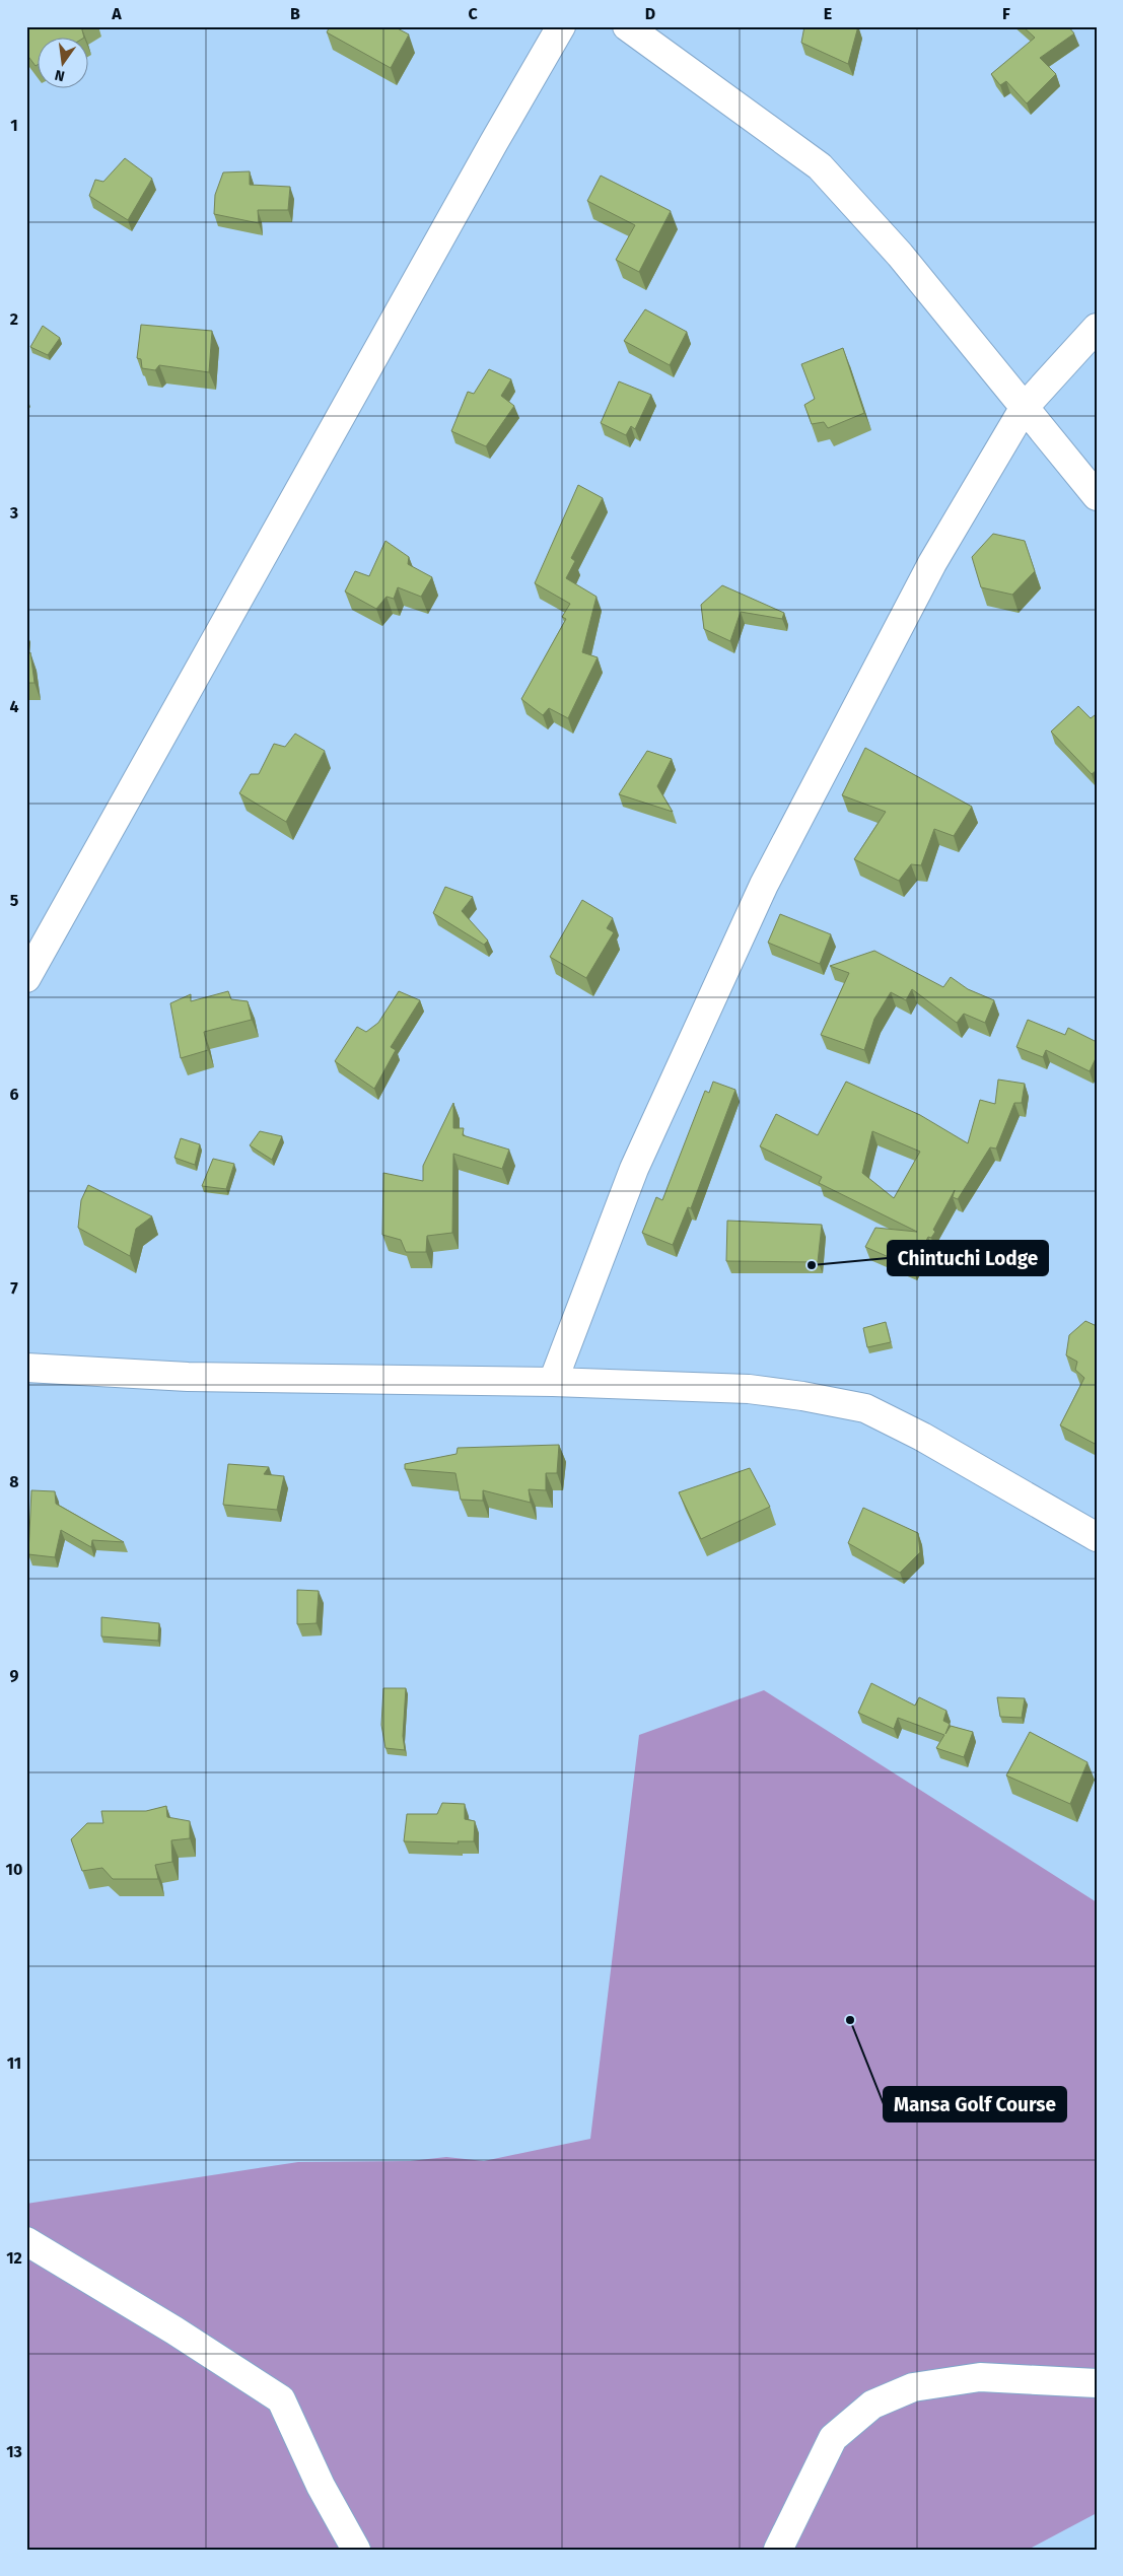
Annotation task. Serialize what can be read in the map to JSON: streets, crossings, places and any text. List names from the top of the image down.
{
  "places": ["Chintuchi Lodge", "Mansa Golf Course"],
  "north": "bottom",
  "grid": {
    "columns": [
      "A",
      "B",
      "C",
      "D",
      "E",
      "F"
    ],
    "rows": [
      "1",
      "2",
      "3",
      "4",
      "5",
      "6",
      "7",
      "8",
      "9",
      "10",
      "11",
      "12",
      "13"
    ]
  }
}
